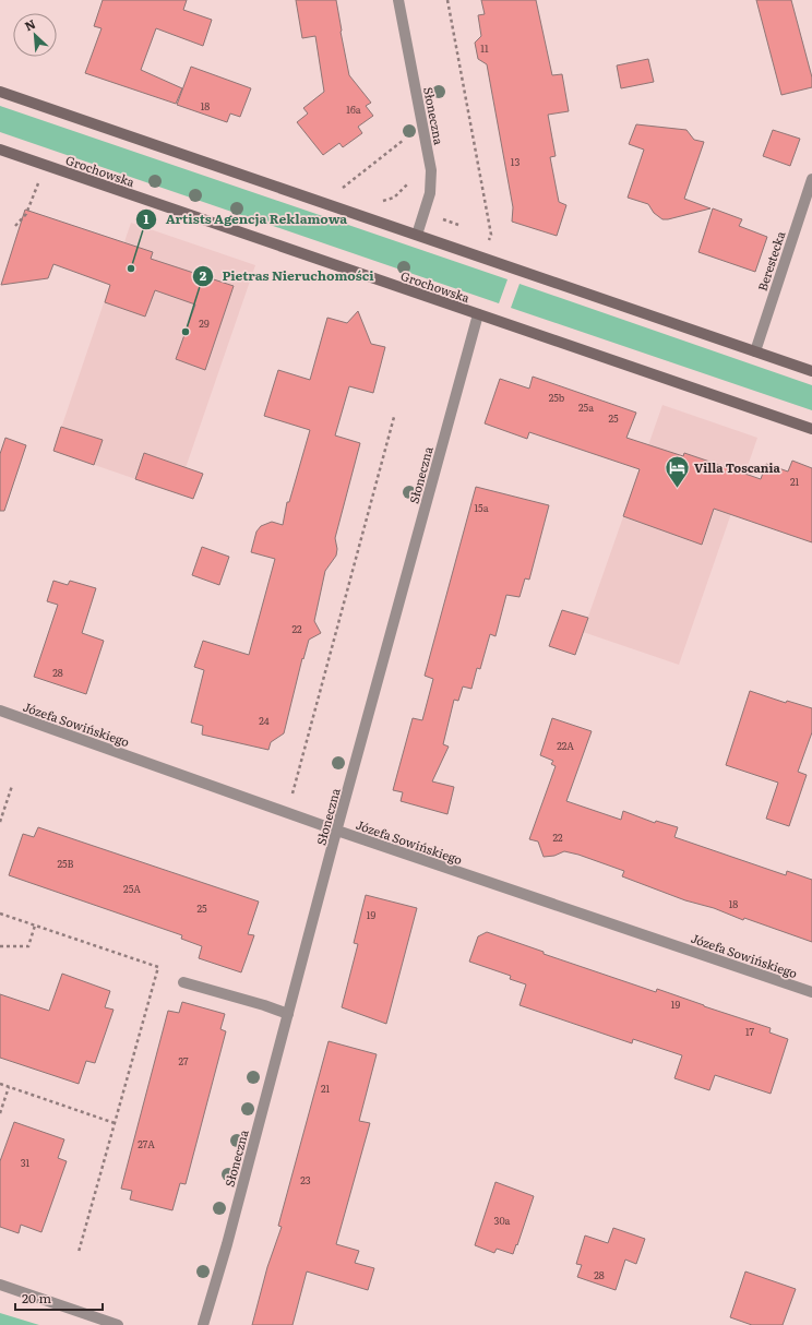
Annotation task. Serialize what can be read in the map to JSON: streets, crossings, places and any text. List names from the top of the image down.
{
  "streets": {
    "street": [
      "Słoneczna",
      "Grochowska",
      "Berestecka",
      "Józefa Sowińskiego"
    ]
  },
  "crossings": [
    ["Słoneczna", "Grochowska"],
    ["Słoneczna", "Józefa Sowińskiego"]
  ],
  "places": {
    "other": ["Artists Agencja Reklamowa", "Pietras Nieruchomości"],
    "hotel": ["Villa Toscania"]
  },
  "house_numbers": [
    "11",
    "18",
    "16a",
    "13",
    "29",
    "25b",
    "25a",
    "25",
    "21",
    "15a",
    "22",
    "28",
    "24",
    "22A",
    "22",
    "25B",
    "25A",
    "18",
    "25",
    "19",
    "19",
    "17",
    "27",
    "21",
    "27A",
    "31",
    "23",
    "30a",
    "28"
  ],
  "scale_bar": "20 m",
  "north": "top left"
}
